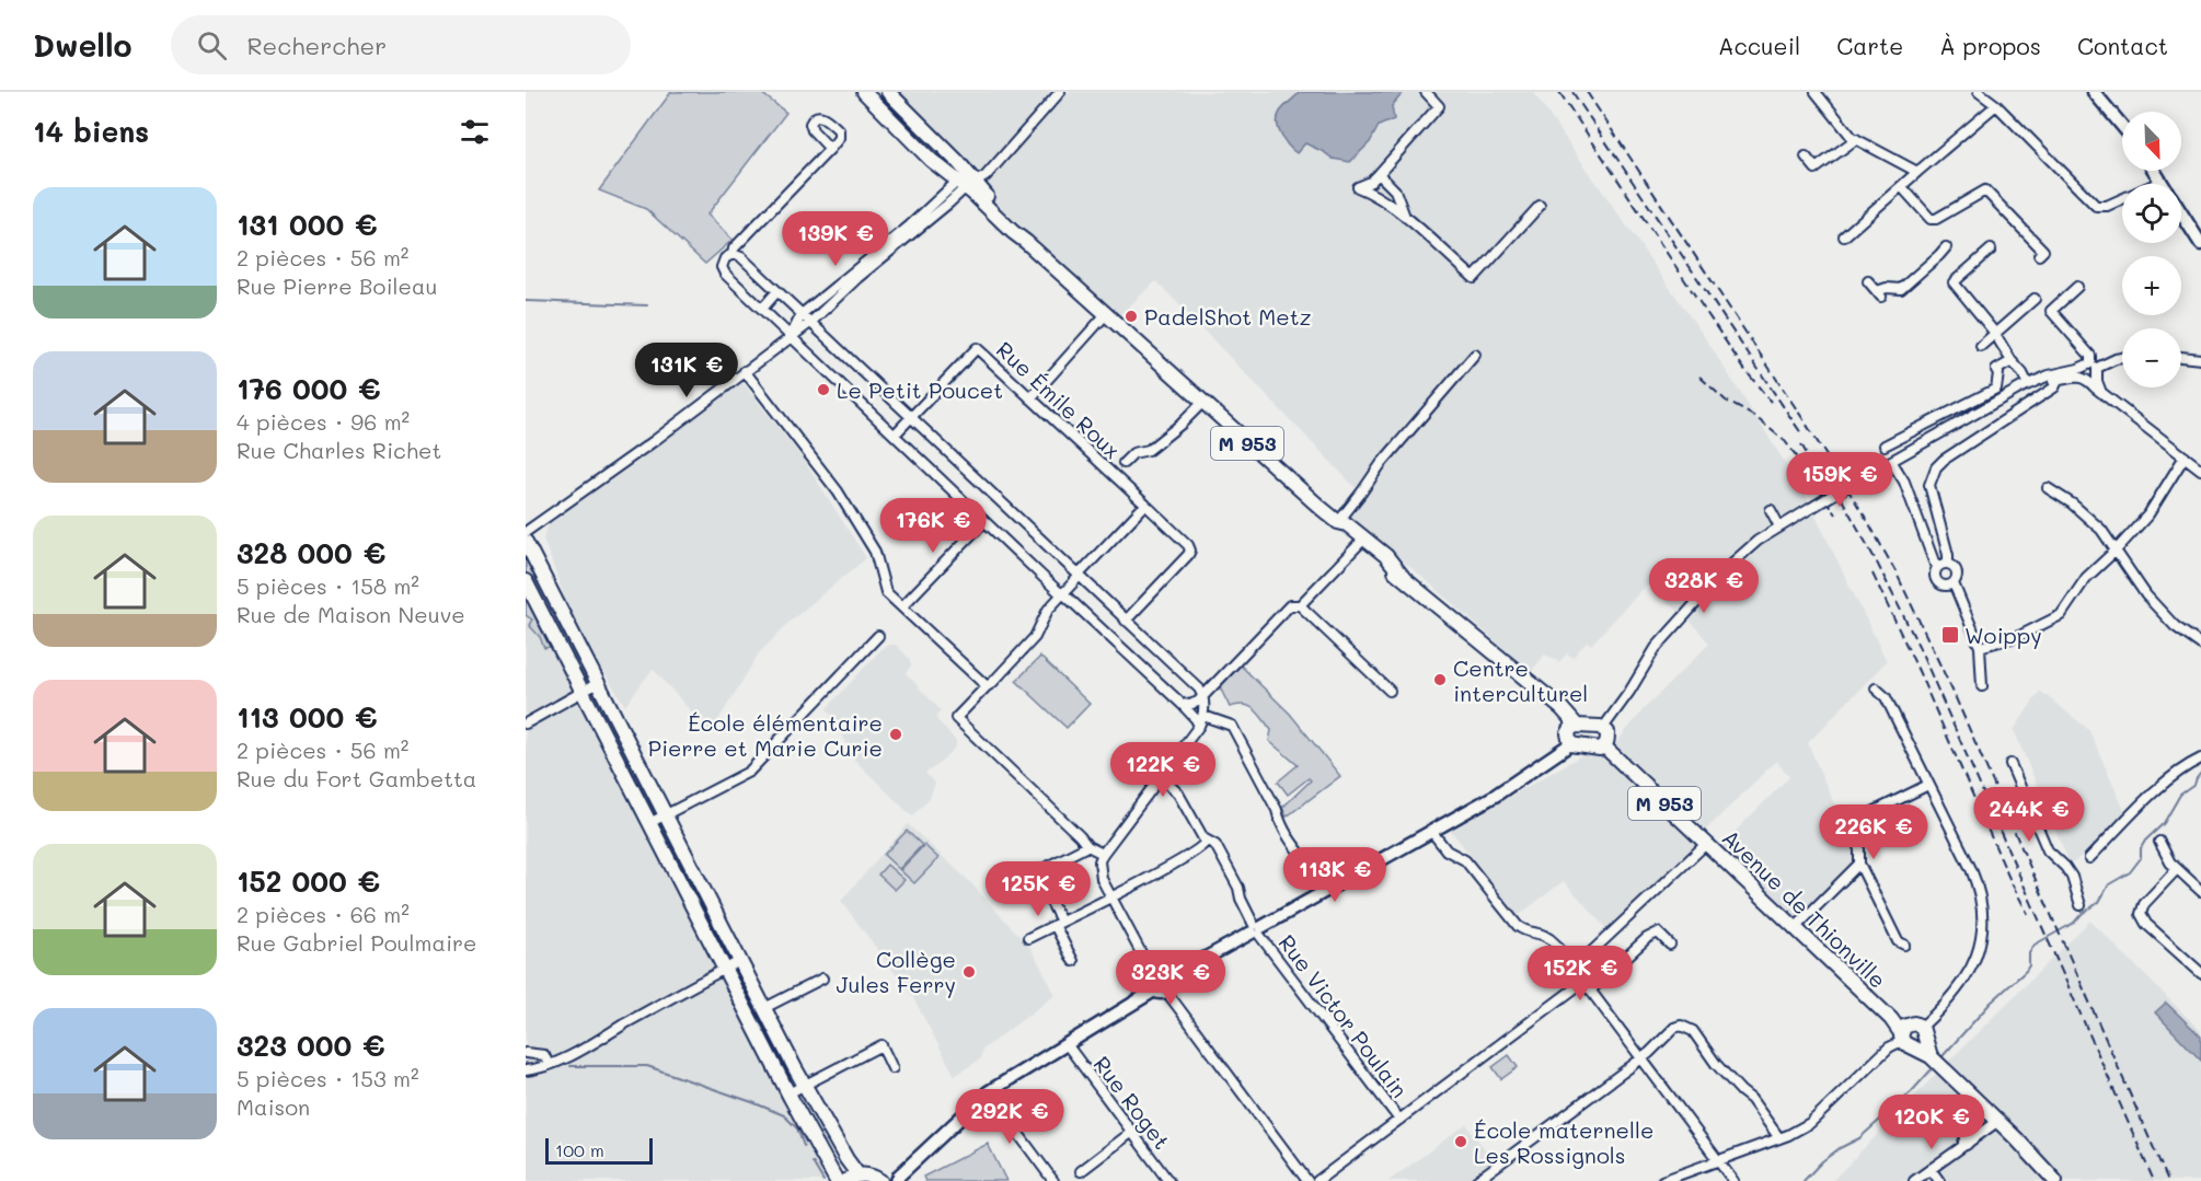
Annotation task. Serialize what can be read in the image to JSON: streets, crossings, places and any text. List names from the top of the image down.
{
  "streets": {
    "main road": ["M 953", "Avenue de Thionville"],
    "street": ["Rue Émile Roux", "Rue Victor Poulain", "Rue Roget"]
  },
  "places": {
    "other": [
      "PadelShot Metz",
      "Le Petit Poucet",
      "Centre interculturel",
      "École élémentaire Pierre et Marie Curie",
      "Collège Jules Ferry",
      "École maternelle Les Rossignols"
    ],
    "transit": ["Woippy"]
  },
  "scale_bar": "100 m",
  "north": "bottom right",
  "page": {
    "header": "Dwello",
    "search": "Rechercher",
    "nav": [
      "Accueil",
      "Carte",
      "À propos",
      "Contact"
    ],
    "heading": "14 biens",
    "map_buttons": ["+", "−"],
    "list": [
      {
        "name": "131 000 €",
        "note": "2 pièces · 56 m² · Rue Pierre Boileau"
      },
      {
        "name": "176 000 €",
        "note": "4 pièces · 96 m² · Rue Charles Richet"
      },
      {
        "name": "328 000 €",
        "note": "5 pièces · 158 m² · Rue de Maison Neuve"
      },
      {
        "name": "113 000 €",
        "note": "2 pièces · 56 m² · Rue du Fort Gambetta"
      },
      {
        "name": "152 000 €",
        "note": "2 pièces · 66 m² · Rue Gabriel Poulmaire"
      },
      {
        "name": "323 000 €",
        "note": "5 pièces · 153 m² · Maison"
      }
    ],
    "price": [
      "139K €",
      "131K €",
      "159K €",
      "176K €",
      "328K €",
      "122K €",
      "244K €",
      "226K €",
      "113K €",
      "125K €",
      "152K €",
      "323K €",
      "292K €",
      "120K €"
    ],
    "scale": "100 m"
  }
}
